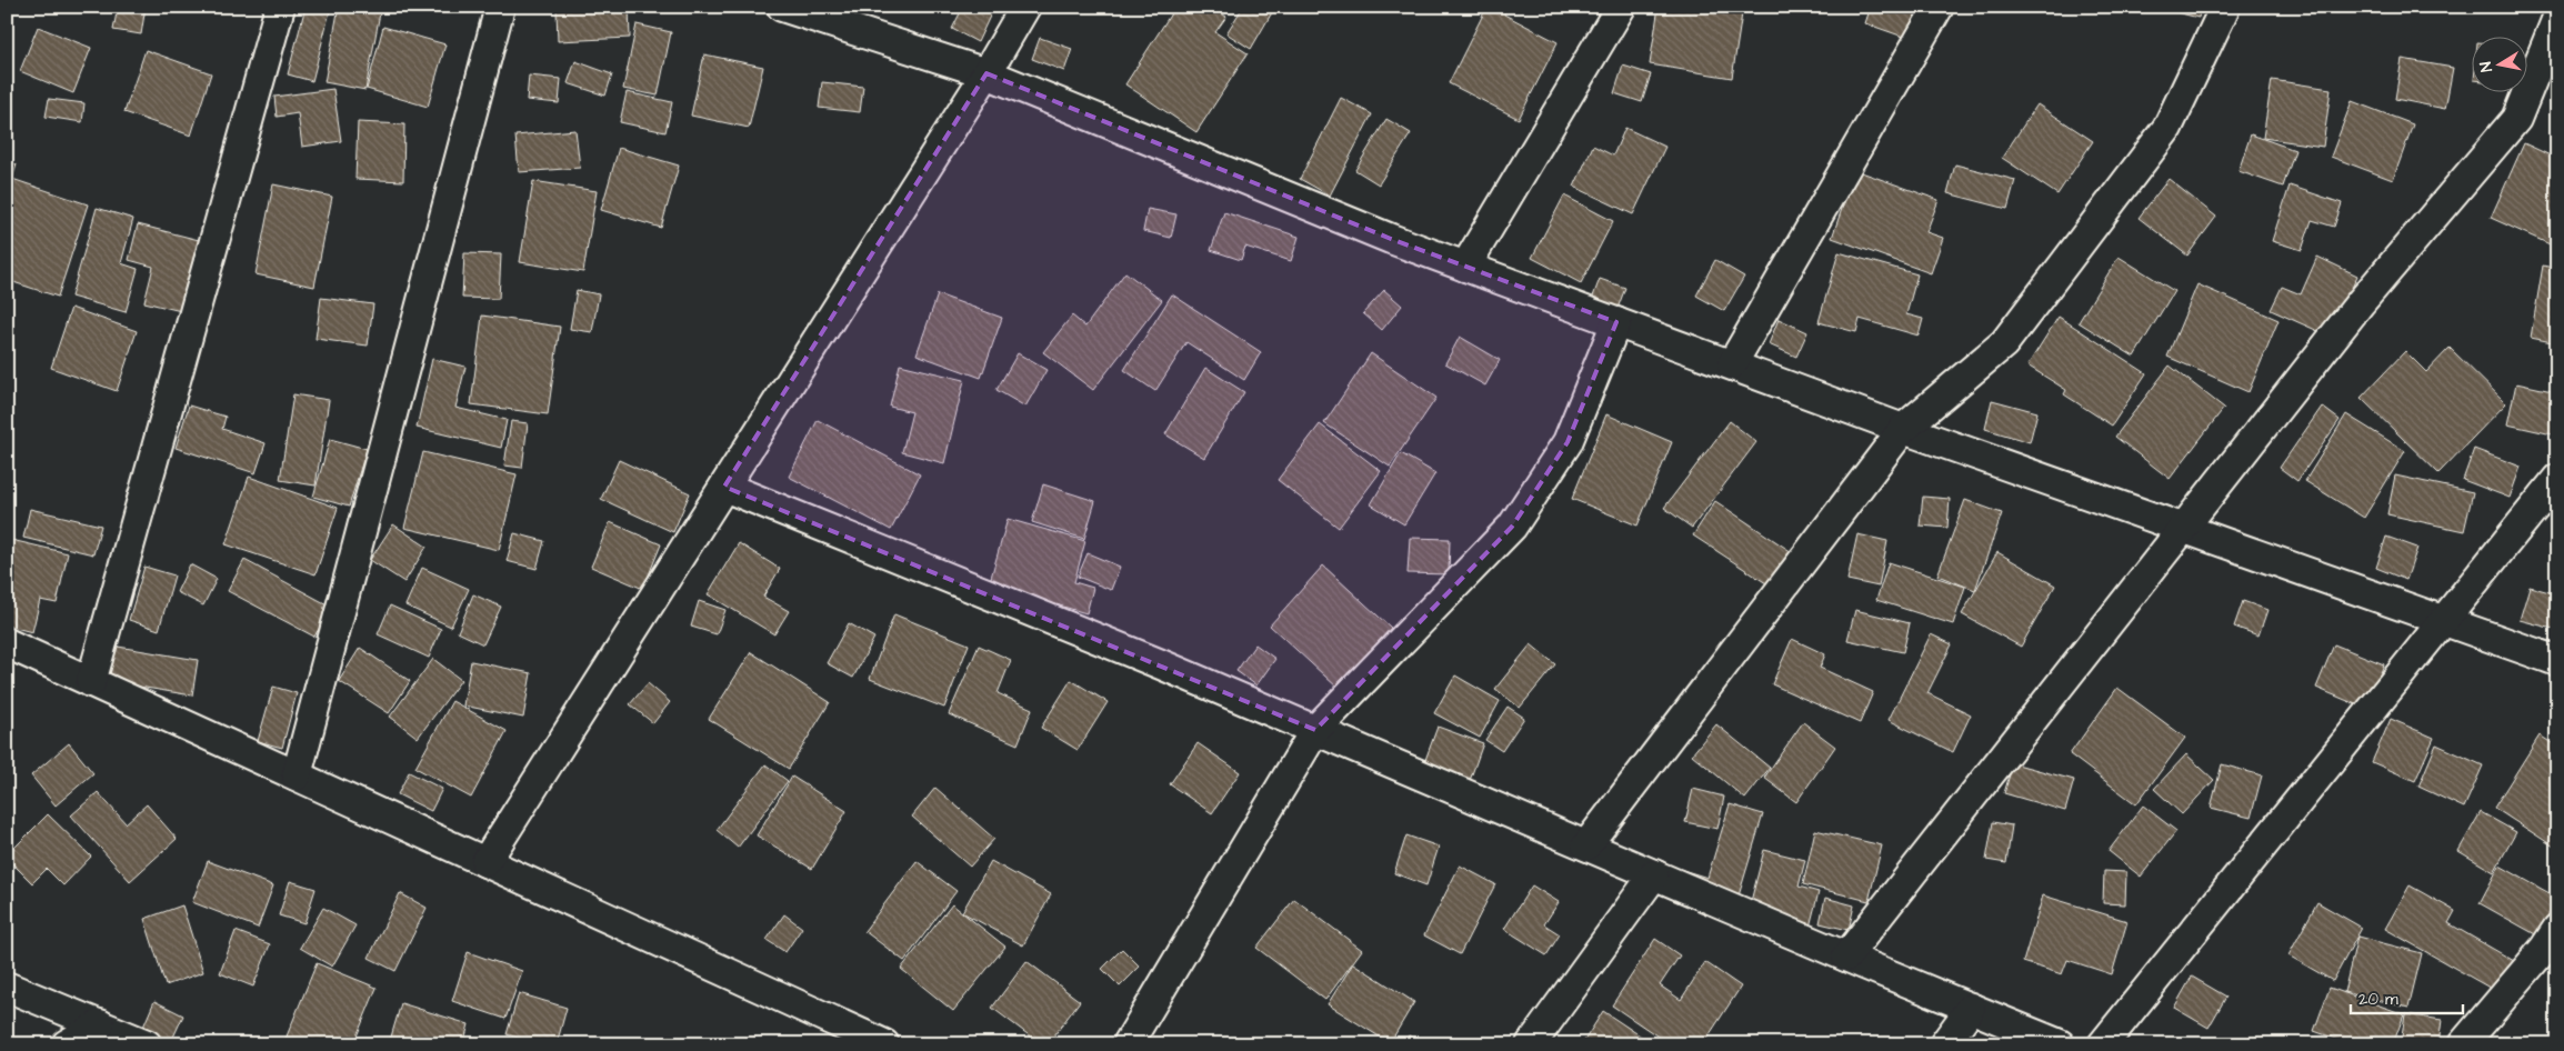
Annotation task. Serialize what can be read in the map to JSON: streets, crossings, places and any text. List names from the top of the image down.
{
  "scale_bar": "20 m",
  "north": "left"
}
